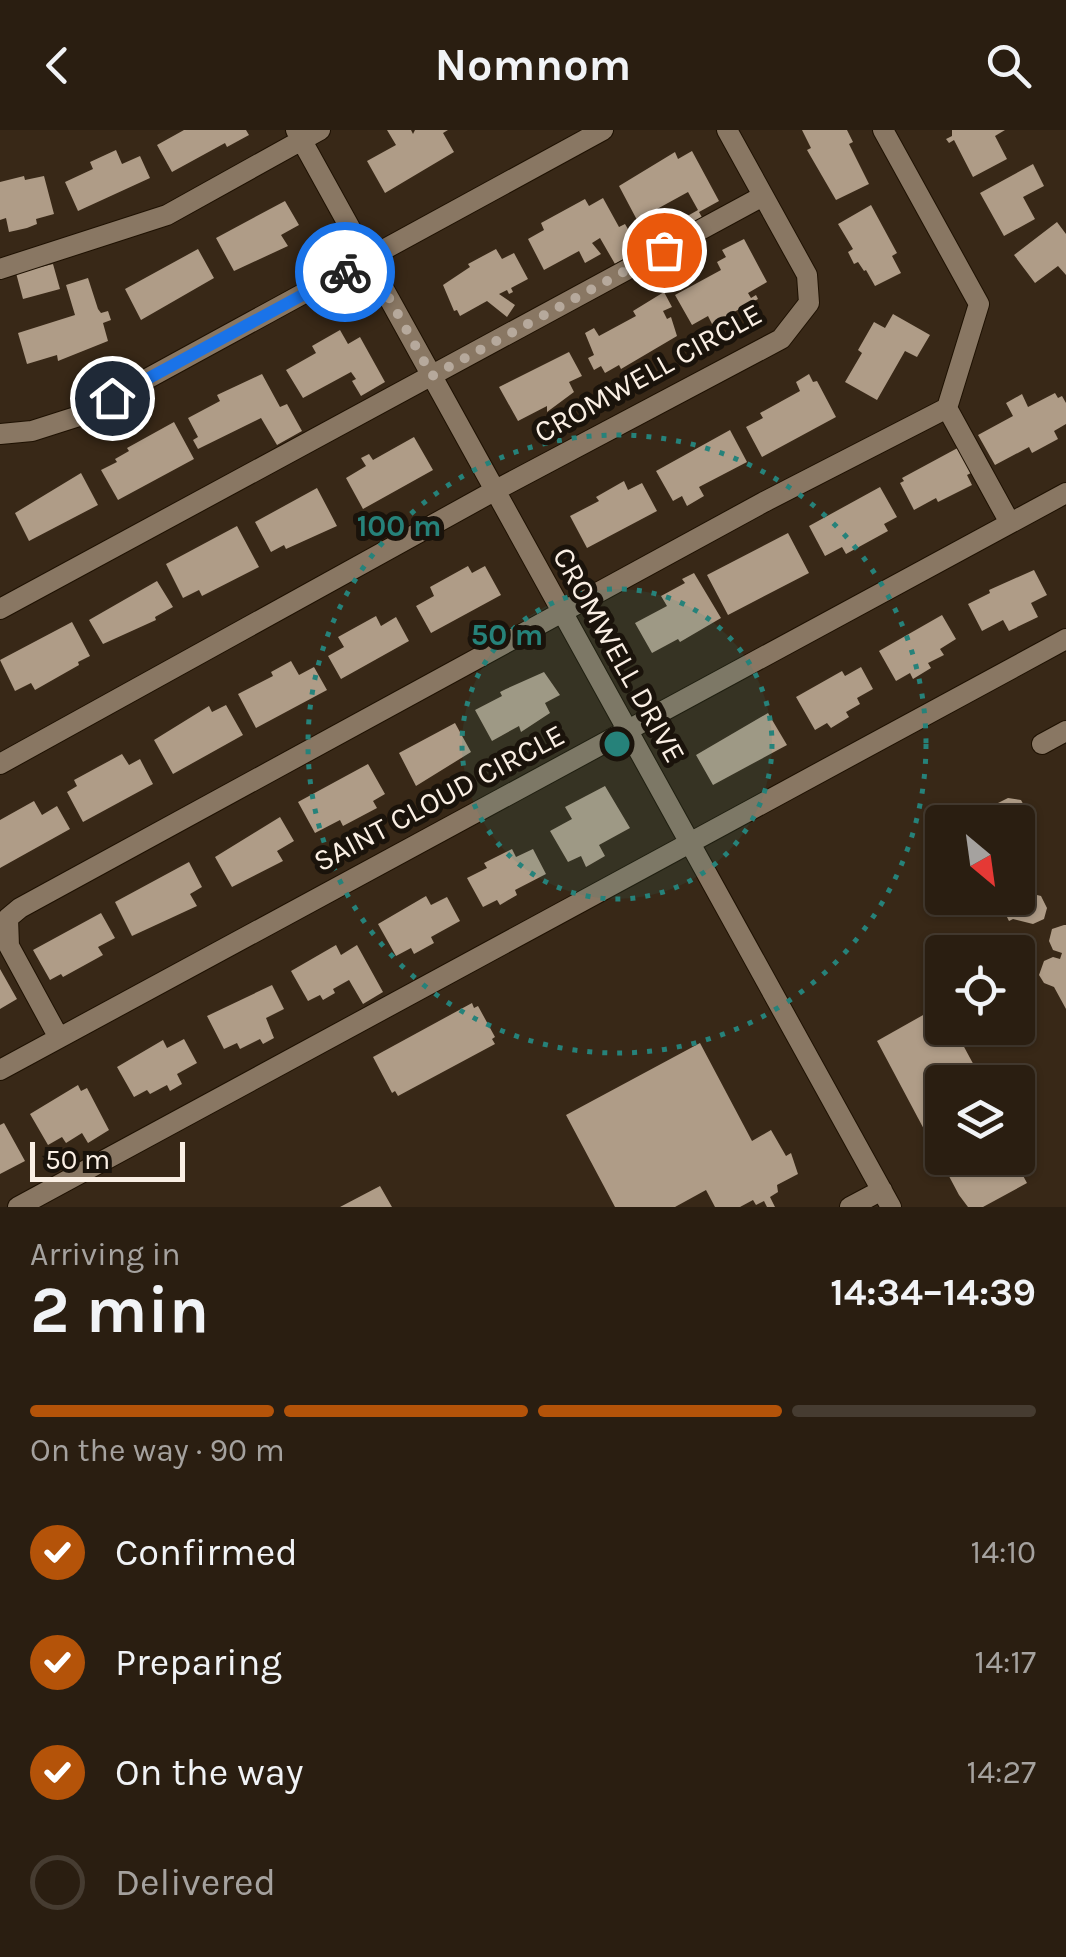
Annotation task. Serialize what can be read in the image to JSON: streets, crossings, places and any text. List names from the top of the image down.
{
  "streets": {
    "street": ["CROMWELL CIRCLE", "CROMWELL DRIVE", "SAINT CLOUD CIRCLE"]
  },
  "crossings": [
    ["CROMWELL CIRCLE", "CROMWELL DRIVE"],
    ["CROMWELL DRIVE", "SAINT CLOUD CIRCLE"]
  ],
  "scale_bar": "50 m",
  "north": "bottom right",
  "page": {
    "header": "Nomnom",
    "scale": "50 m",
    "heading": ["2 min", "Arriving in", "14:34–14:39"],
    "bar": "On the way · 90 m",
    "list": [
      ["Confirmed", "14:10"],
      ["Preparing", "14:17"],
      ["On the way", "14:27"],
      "Delivered"
    ]
  },
  "rings": ["100 m", "50 m"]
}
